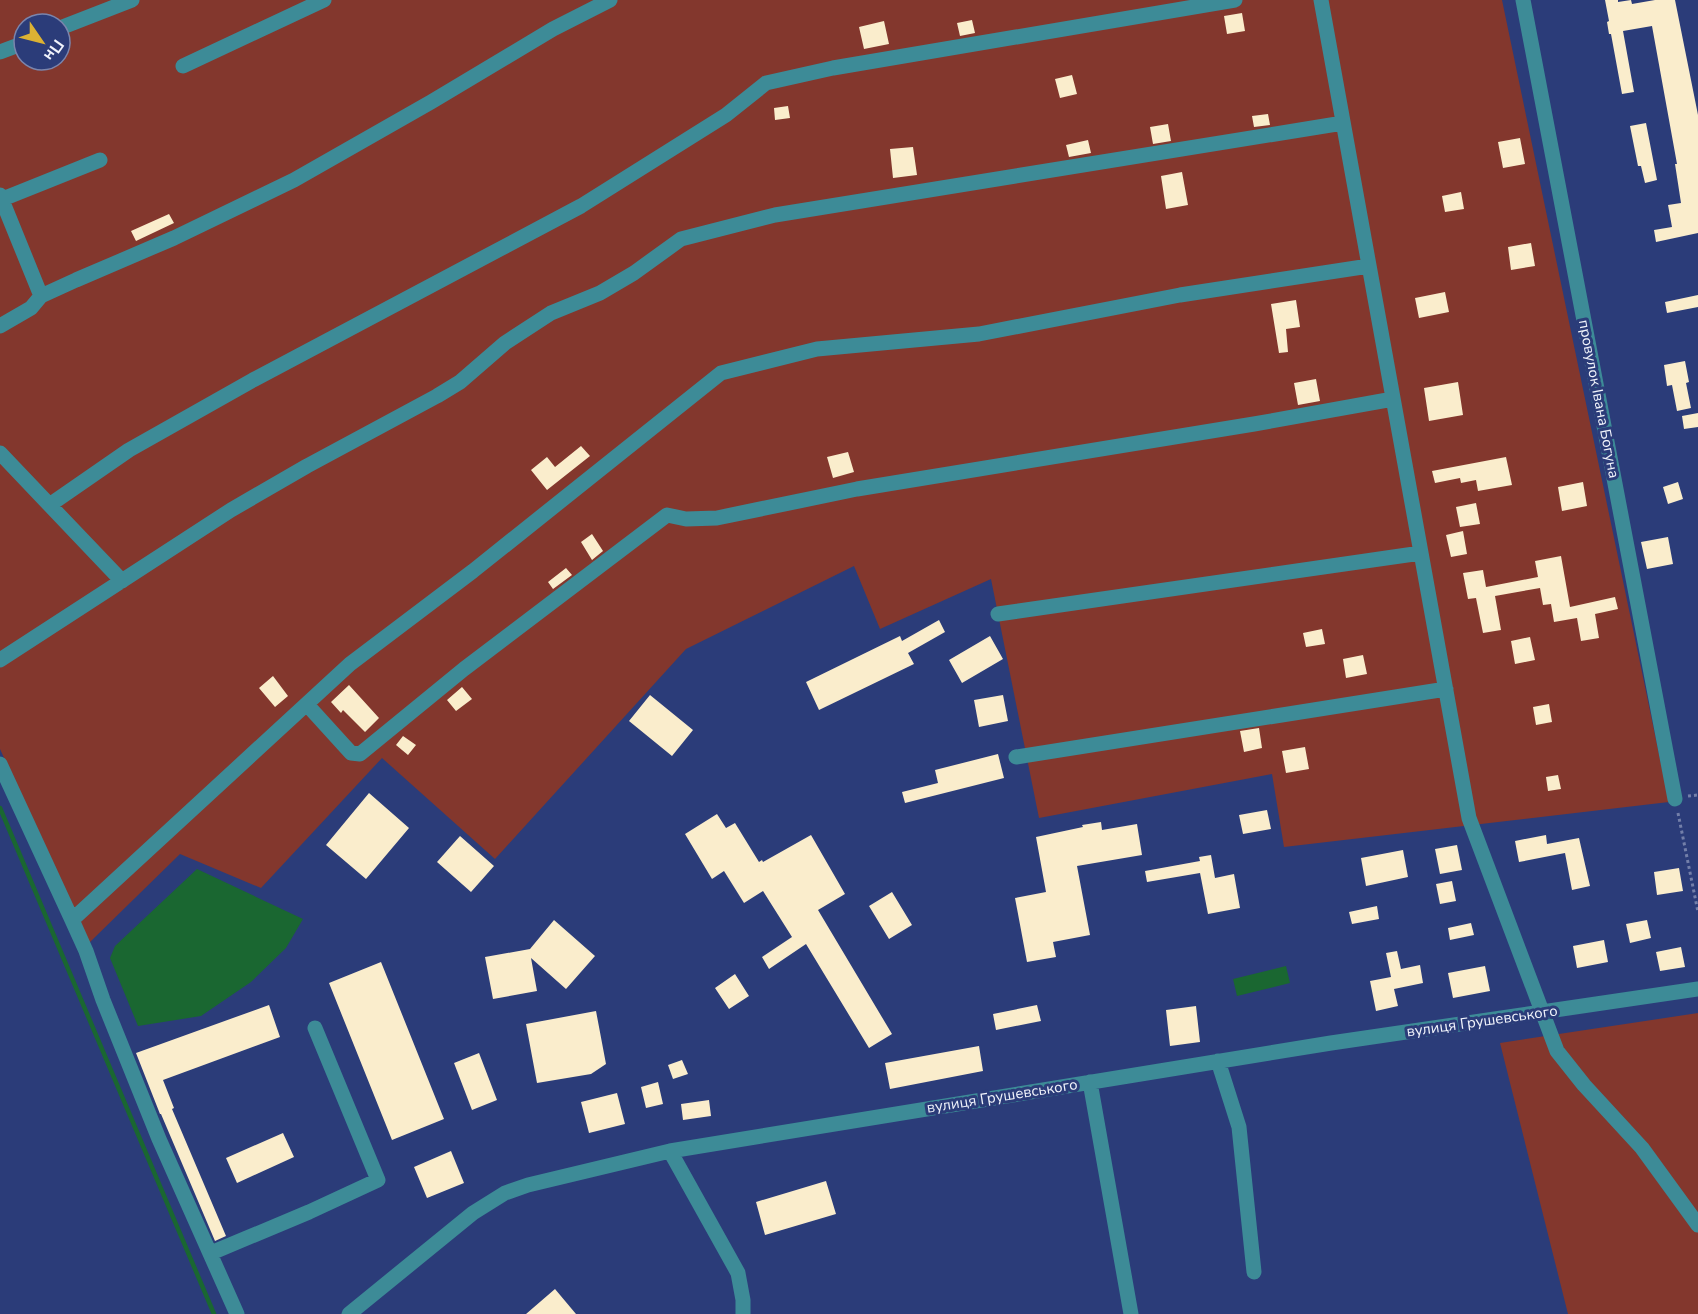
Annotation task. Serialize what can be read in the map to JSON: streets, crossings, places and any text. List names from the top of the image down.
{
  "streets": {
    "street": ["провулок Івана Богуна", "вулиця Грушевського"]
  },
  "north": "bottom right"
}
